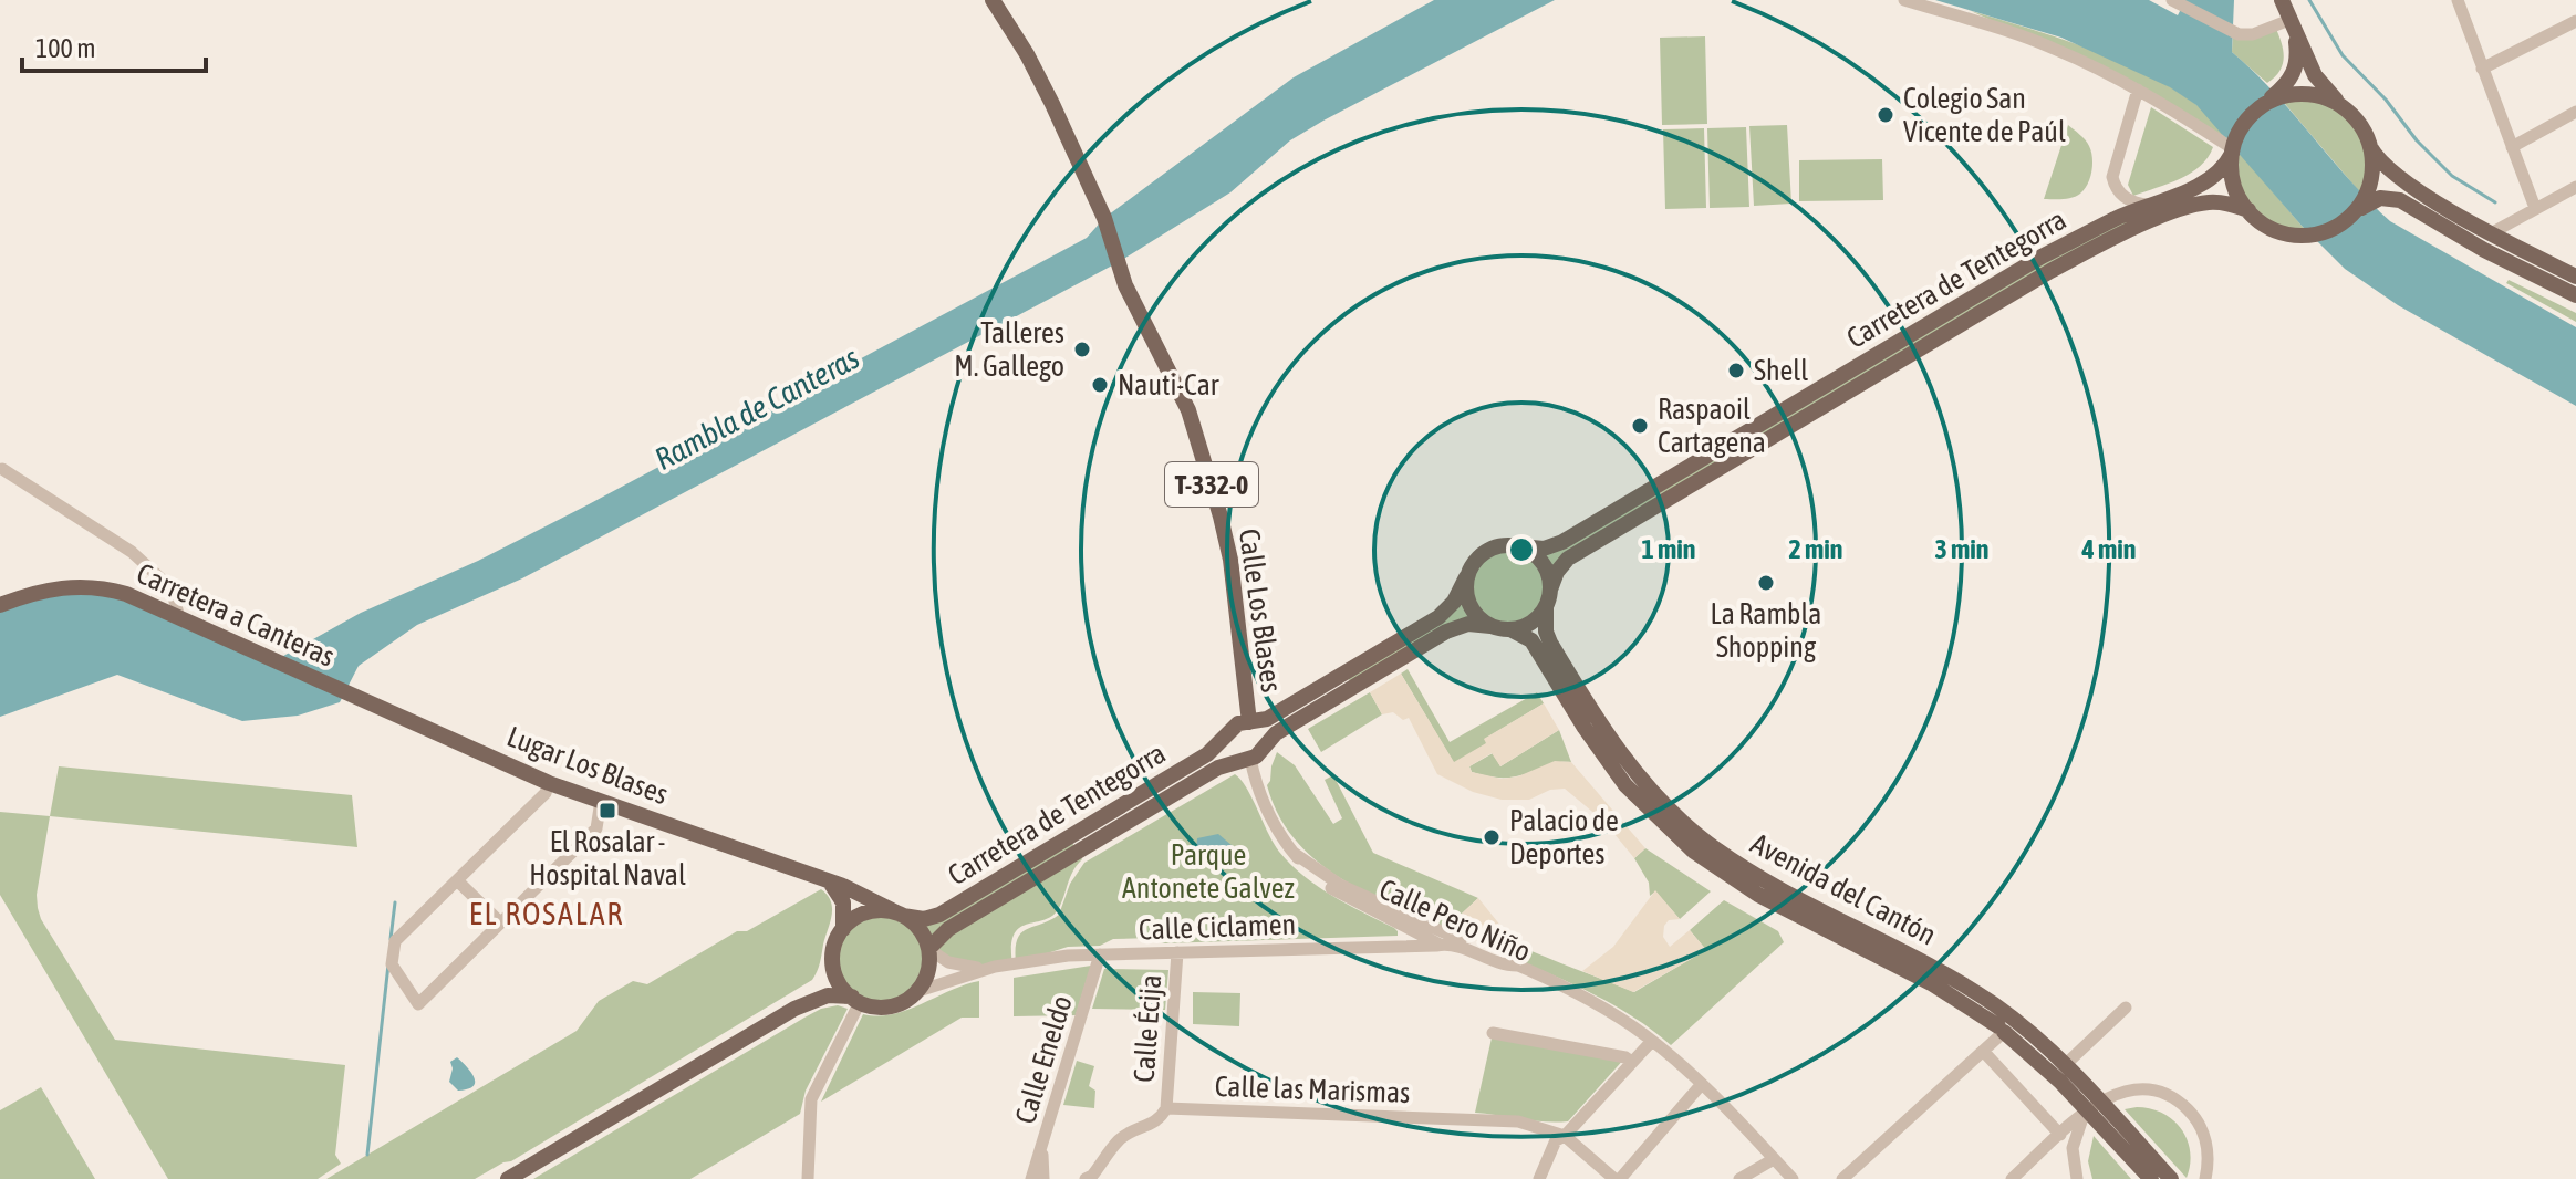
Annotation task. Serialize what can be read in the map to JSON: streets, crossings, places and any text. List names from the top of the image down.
{
  "streets": {
    "main road": [
      "Carretera de Tentegorra",
      "T-332-0",
      "Calle Los Blases",
      "Carretera a Canteras",
      "Lugar Los Blases",
      "Avenida del Cantón"
    ],
    "street": [
      "Calle Pero Niño",
      "Calle Ciclamen",
      "Calle Écija",
      "Calle Eneldo",
      "Calle las Marismas"
    ]
  },
  "crossings": [
    ["Carretera de Tentegorra", "Calle Los Blases"],
    ["Carretera de Tentegorra", "Lugar Los Blases"],
    ["Carretera de Tentegorra", "Avenida del Cantón"],
    ["Carretera de Tentegorra", "Calle Pero Niño"],
    ["Carretera de Tentegorra", "Calle Ciclamen"],
    ["Calle Los Blases", "Calle Pero Niño"],
    ["Carretera a Canteras", "Lugar Los Blases"],
    ["Lugar Los Blases", "Calle Ciclamen"],
    ["Calle Pero Niño", "Calle Ciclamen"],
    ["Calle Ciclamen", "Calle Écija"],
    ["Calle Ciclamen", "Calle Eneldo"],
    ["Calle Écija", "Calle las Marismas"]
  ],
  "districts": ["EL ROSALAR"],
  "water": ["Rambla de Canteras"],
  "parks": ["Parque Antonete Galvez"],
  "places": {
    "other": [
      "Colegio San Vicente de Paúl",
      "Talleres M. Gallego",
      "Shell",
      "Nauti-Car",
      "Raspaoil Cartagena",
      "La Rambla Shopping",
      "Palacio de Deportes"
    ],
    "transit": ["El Rosalar - Hospital Naval"]
  },
  "scale_bar": "100 m",
  "rings": [
    "1 min",
    "2 min",
    "3 min",
    "4 min"
  ]
}
